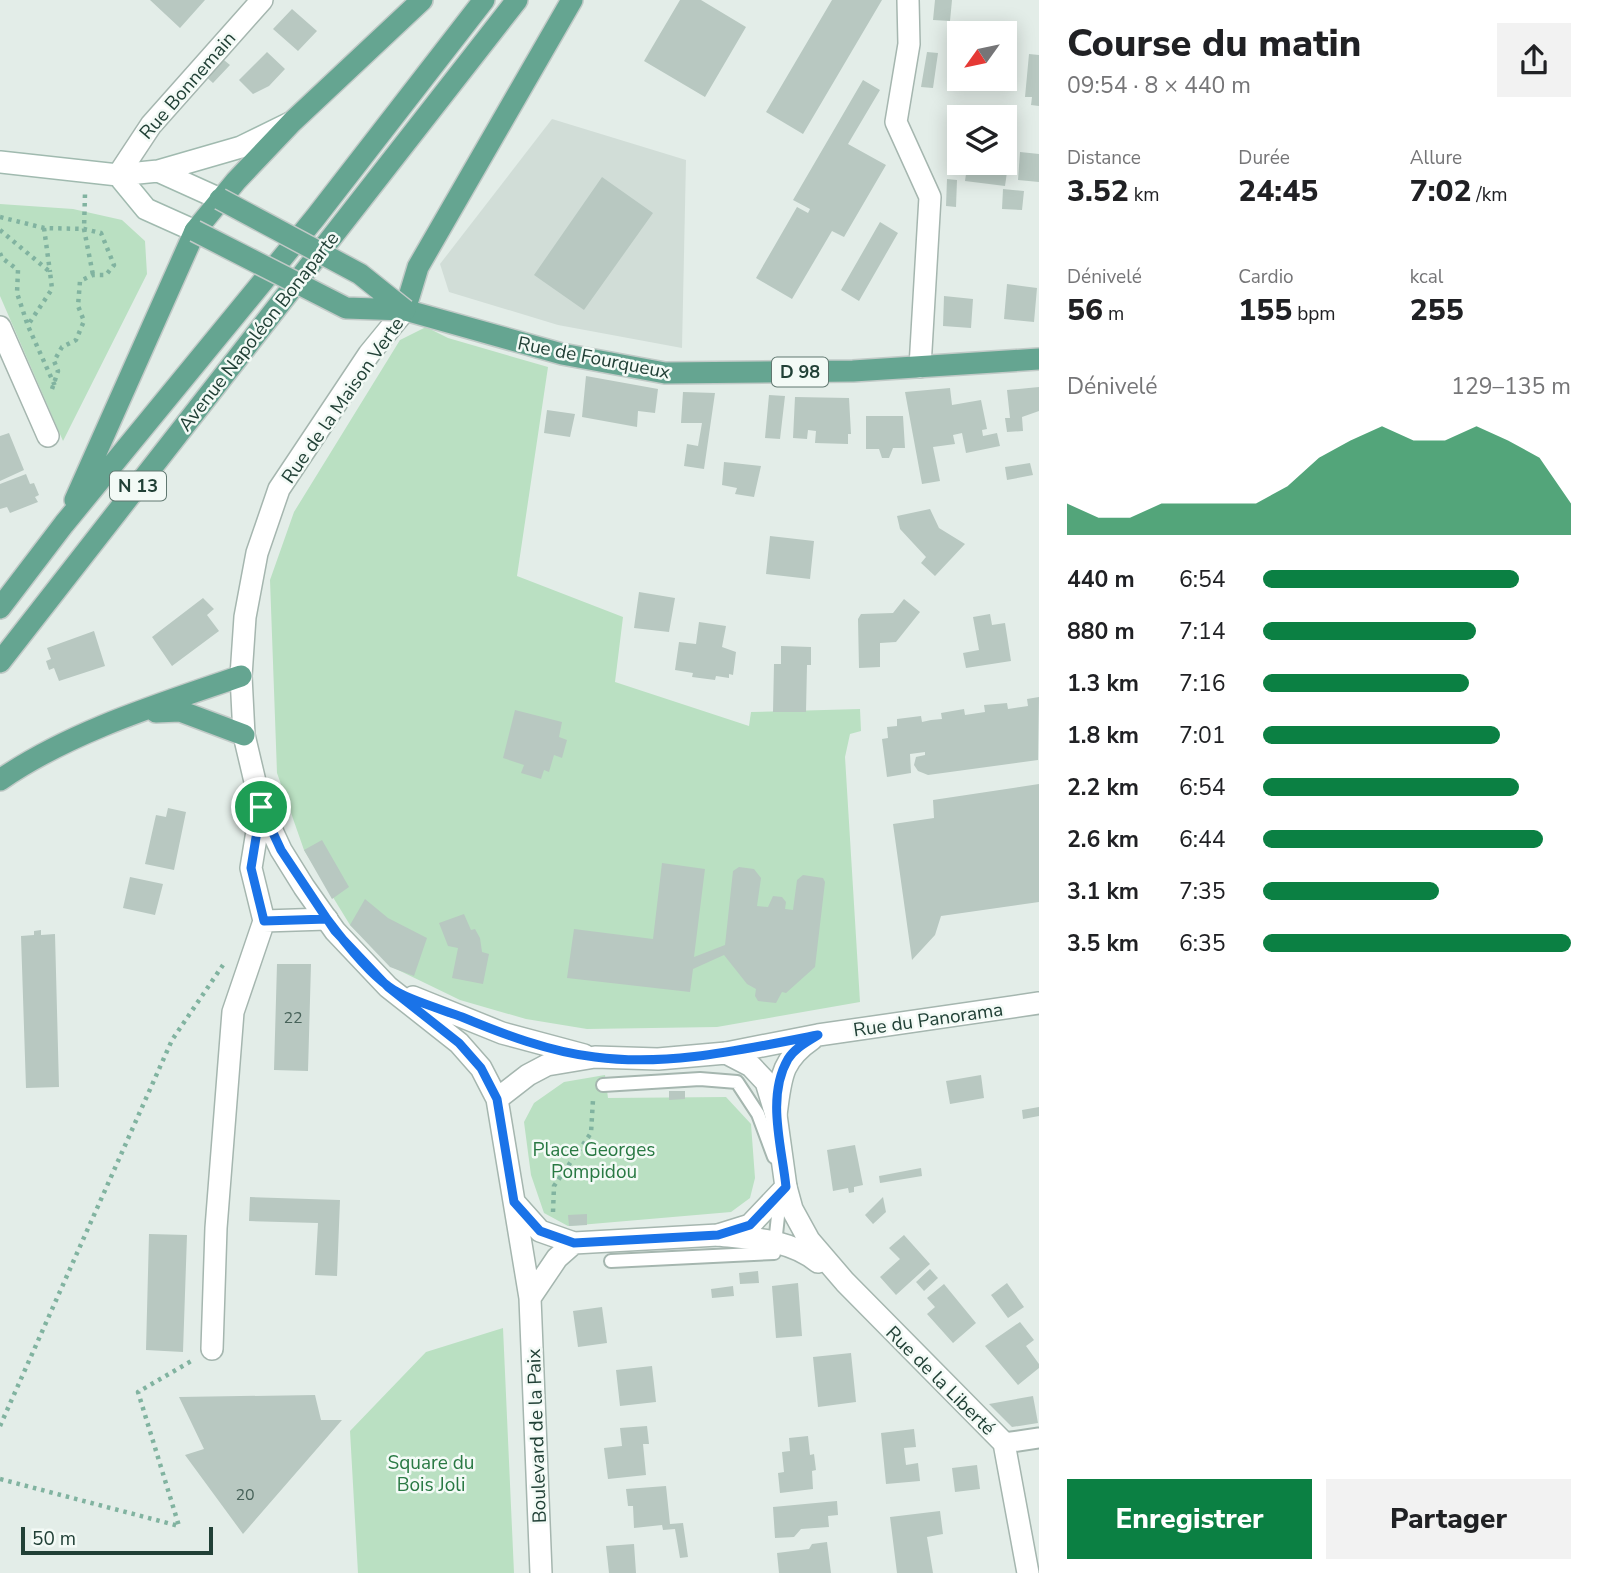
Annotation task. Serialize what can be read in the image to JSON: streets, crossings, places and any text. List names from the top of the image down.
{
  "streets": {
    "main road": [
      "Avenue Napoléon Bonaparte",
      "Rue de Fourqueux",
      "D 98",
      "N 13"
    ],
    "street": [
      "Rue Bonnemain",
      "Rue de la Maison Verte",
      "Rue du Panorama",
      "Rue de la Liberté",
      "Boulevard de la Paix"
    ]
  },
  "crossings": [
    ["Rue Bonnemain", "Rue de Fourqueux"],
    ["Rue de Fourqueux", "Rue de la Maison Verte"]
  ],
  "parks": ["Place Georges Pompidou", "Square du Bois Joli"],
  "house_numbers": ["22", "20"],
  "scale_bar": "50 m",
  "north": "bottom left",
  "page": {
    "heading": ["Course du matin", "09:54 · 8 × 440 m"],
    "stats": [
      ["Distance", "3.52 km"],
      ["Durée", "24:45"],
      ["Allure", "7:02 /km"],
      ["Dénivelé", "56 m"],
      ["Cardio", "155 bpm"],
      ["kcal", "255"]
    ],
    "chart": ["Dénivelé", "129–135 m"],
    "list": [
      {
        "name": "440 m",
        "note": "6:54"
      },
      {
        "name": "880 m",
        "note": "7:14"
      },
      {
        "name": "1.3 km",
        "note": "7:16"
      },
      {
        "name": "1.8 km",
        "note": "7:01"
      },
      {
        "name": "2.2 km",
        "note": "6:54"
      },
      {
        "name": "2.6 km",
        "note": "6:44"
      },
      {
        "name": "3.1 km",
        "note": "7:35"
      },
      {
        "name": "3.5 km",
        "note": "6:35"
      }
    ],
    "buttons": ["Enregistrer", "Partager"],
    "scale": "50 m"
  }
}
